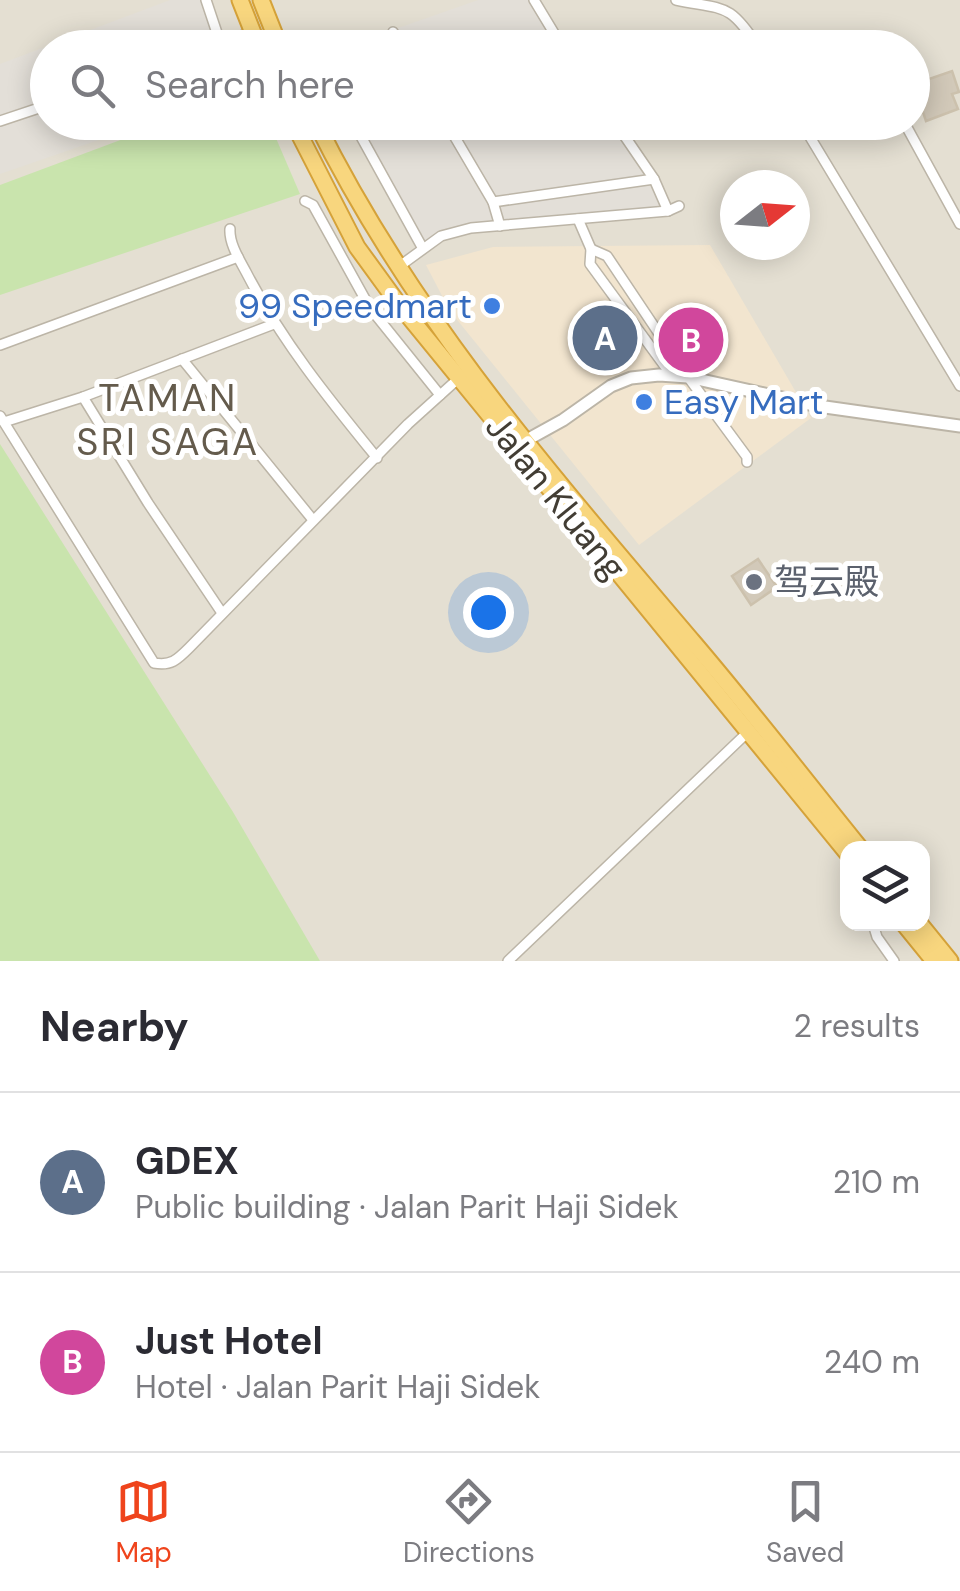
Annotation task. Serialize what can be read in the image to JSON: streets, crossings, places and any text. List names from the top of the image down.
{
  "streets": {
    "highway": ["Jalan Kluang"]
  },
  "districts": ["TAMAN SRI SAGA"],
  "places": ["99 Speedmart", "Easy Mart", "驾云殿"],
  "north": "right",
  "page": {
    "search": "Search here",
    "pins": ["A", "B"],
    "heading": ["Nearby", "2 results"],
    "list": [
      {
        "mark": "A",
        "name": "GDEX",
        "note": "Public building · Jalan Parit Haji Sidek",
        "value": "210 m"
      },
      {
        "mark": "B",
        "name": "Just Hotel",
        "note": "Hotel · Jalan Parit Haji Sidek",
        "value": "240 m"
      }
    ],
    "nav": ["Map", "Directions", "Saved"]
  }
}
